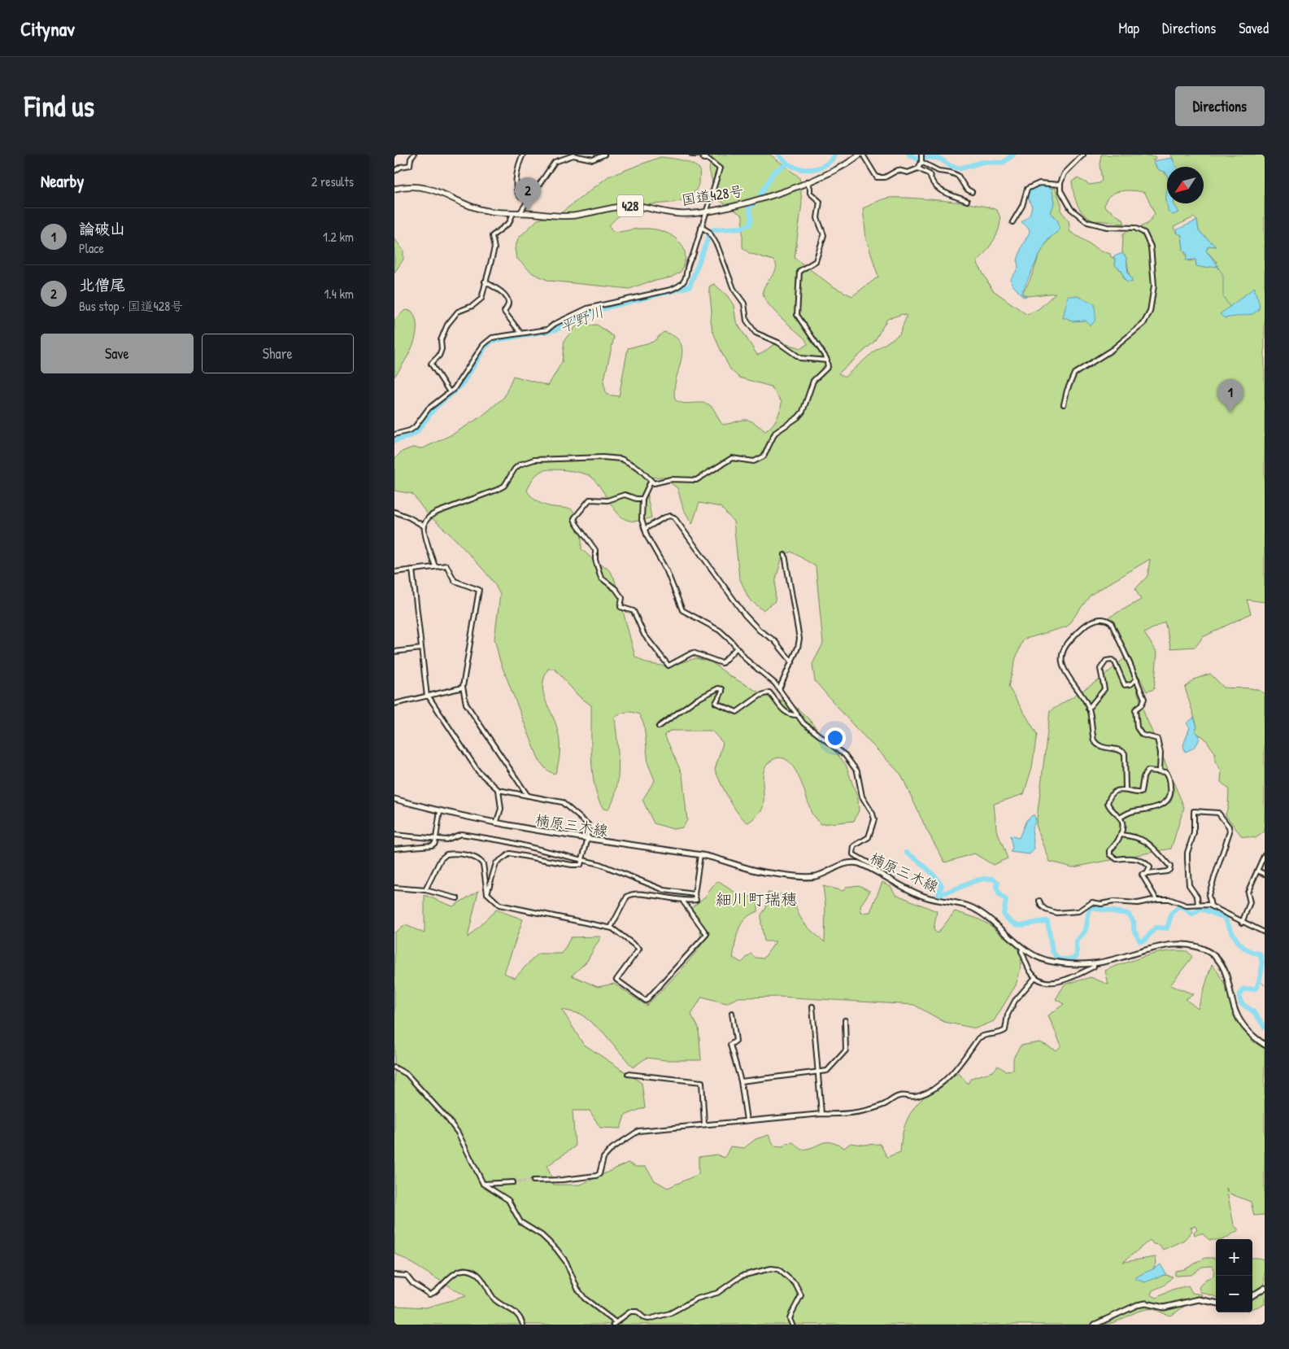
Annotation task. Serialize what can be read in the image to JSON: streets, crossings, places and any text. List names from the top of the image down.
{
  "streets": {
    "highway": ["国道428号", "428"],
    "main road": ["楠原三木線"]
  },
  "districts": ["細川町瑞穂"],
  "water": ["平野川"],
  "north": "bottom left",
  "page": {
    "header": "Citynav",
    "nav": ["Map", "Directions", "Saved"],
    "buttons": [
      "Directions",
      ["Save", "Share"]
    ],
    "title": "Find us",
    "heading": ["Nearby", "2 results"],
    "pins": ["2", "1"],
    "list": [
      {
        "mark": "1",
        "name": "論破山",
        "note": "Place",
        "value": "1.2 km"
      },
      {
        "mark": "2",
        "name": "北僧尾",
        "note": "Bus stop · 国道428号",
        "value": "1.4 km"
      }
    ],
    "map_buttons": ["+", "−"]
  }
}
